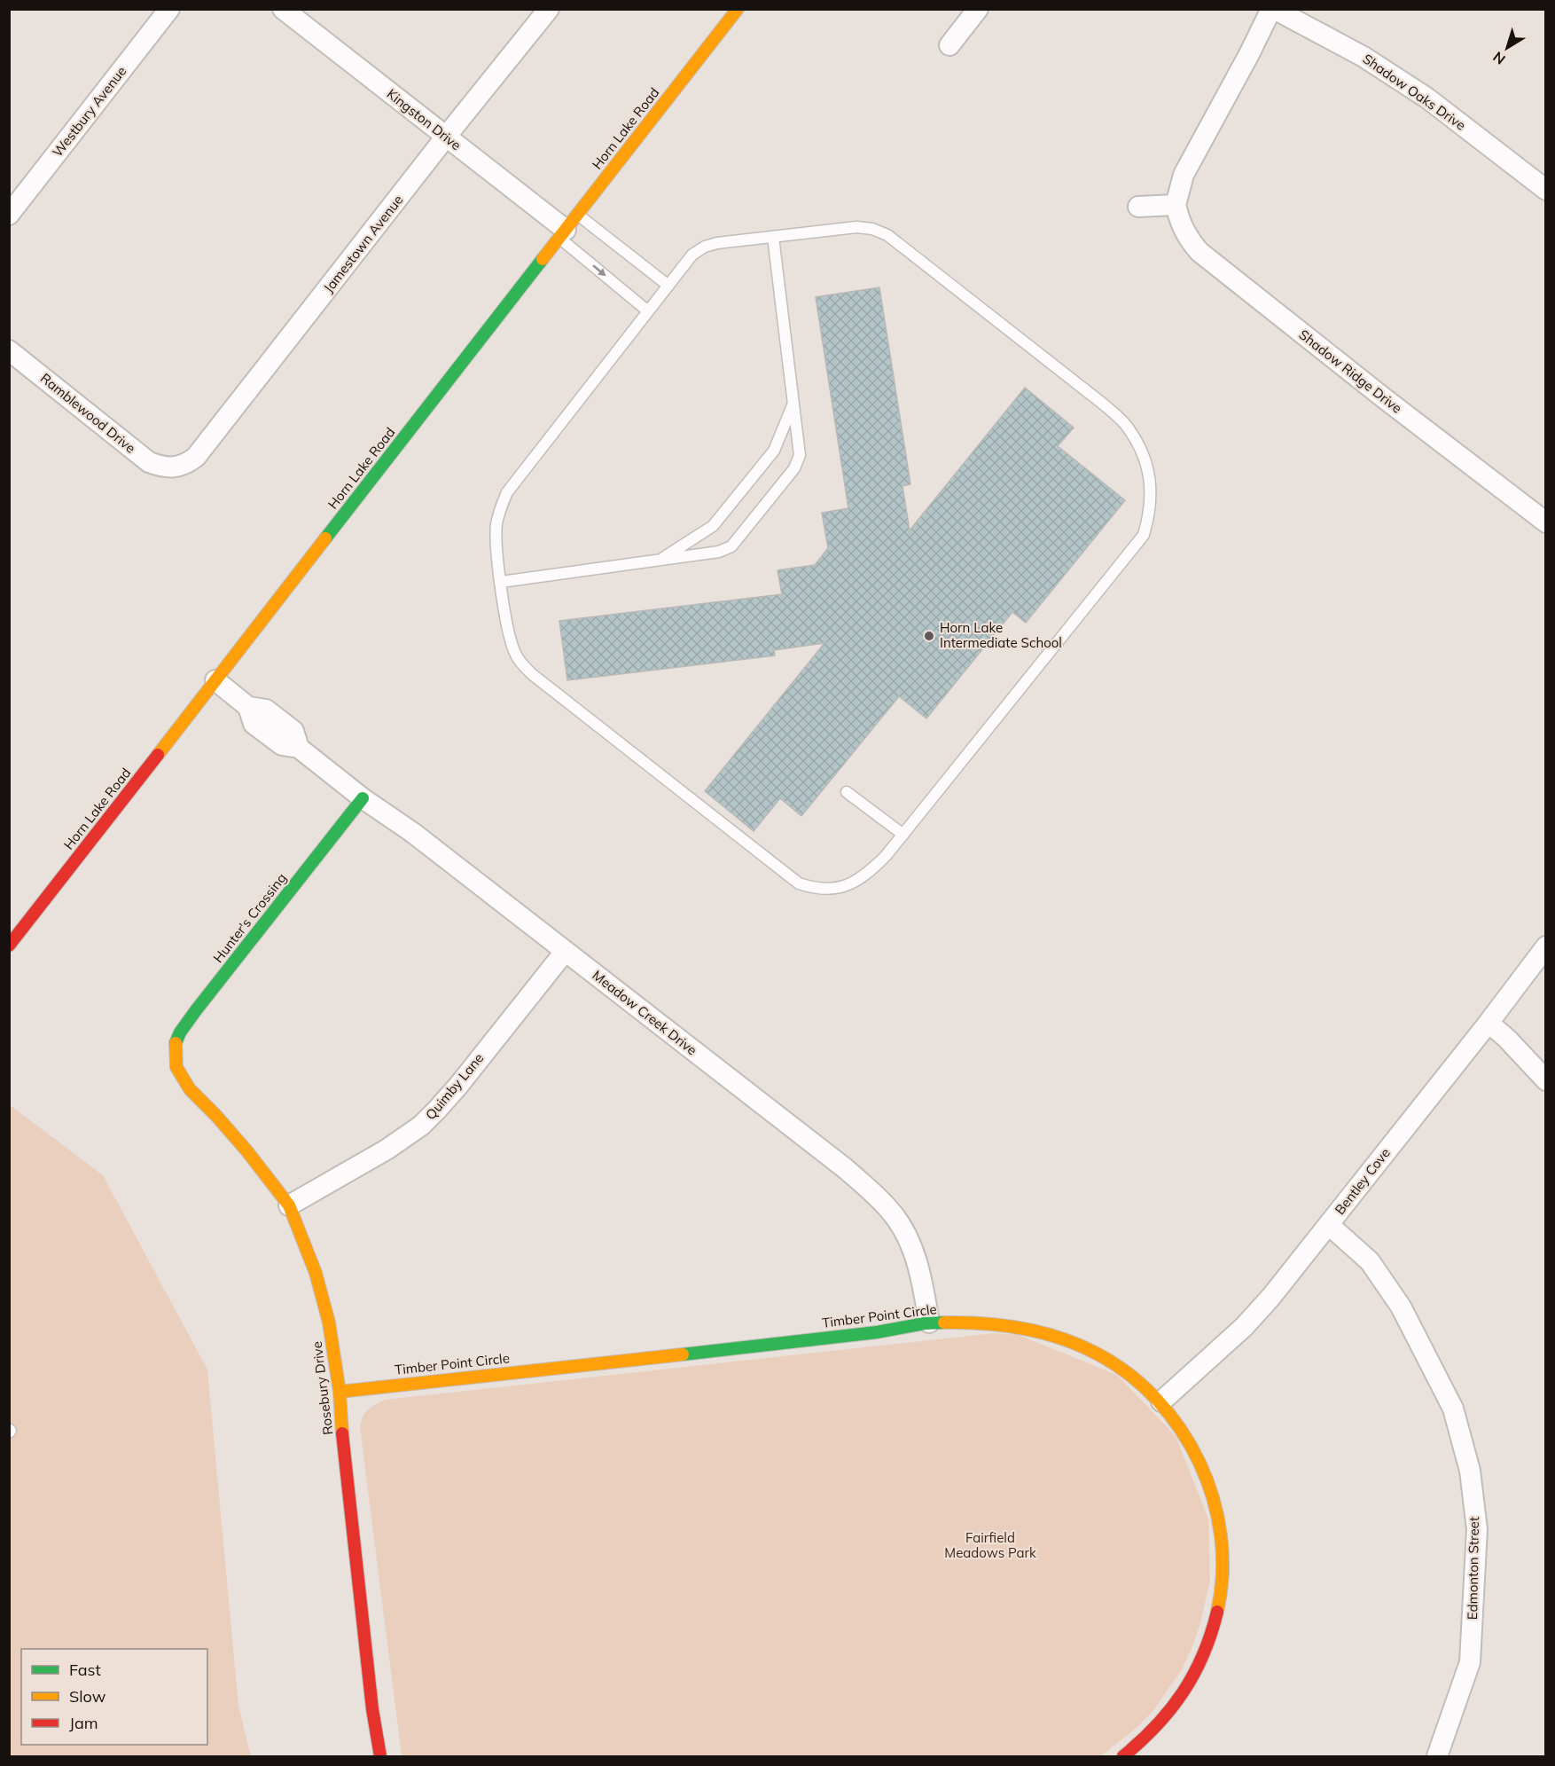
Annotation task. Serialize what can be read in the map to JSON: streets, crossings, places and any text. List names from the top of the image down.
{
  "streets": {
    "street": [
      "Shadow Oaks Drive",
      "Westbury Avenue",
      "Kingston Drive",
      "Horn Lake Road",
      "Jamestown Avenue",
      "Shadow Ridge Drive",
      "Ramblewood Drive",
      "Hunter's Crossing",
      "Meadow Creek Drive",
      "Quimby Lane",
      "Bentley Cove",
      "Timber Point Circle",
      "Rosebury Drive",
      "Edmonton Street"
    ]
  },
  "crossings": [
    ["Kingston Drive", "Horn Lake Road"],
    ["Kingston Drive", "Jamestown Avenue"],
    ["Horn Lake Road", "Meadow Creek Drive"],
    ["Jamestown Avenue", "Ramblewood Drive"],
    ["Hunter's Crossing", "Meadow Creek Drive"],
    ["Hunter's Crossing", "Rosebury Drive"],
    ["Meadow Creek Drive", "Quimby Lane"],
    ["Meadow Creek Drive", "Timber Point Circle"],
    ["Quimby Lane", "Rosebury Drive"],
    ["Bentley Cove", "Timber Point Circle"],
    ["Bentley Cove", "Edmonton Street"],
    ["Timber Point Circle", "Rosebury Drive"]
  ],
  "parks": ["Fairfield Meadows Park"],
  "places": ["Horn Lake Intermediate School"],
  "legend": ["Fast", "Slow", "Jam"],
  "north": "bottom left"
}
